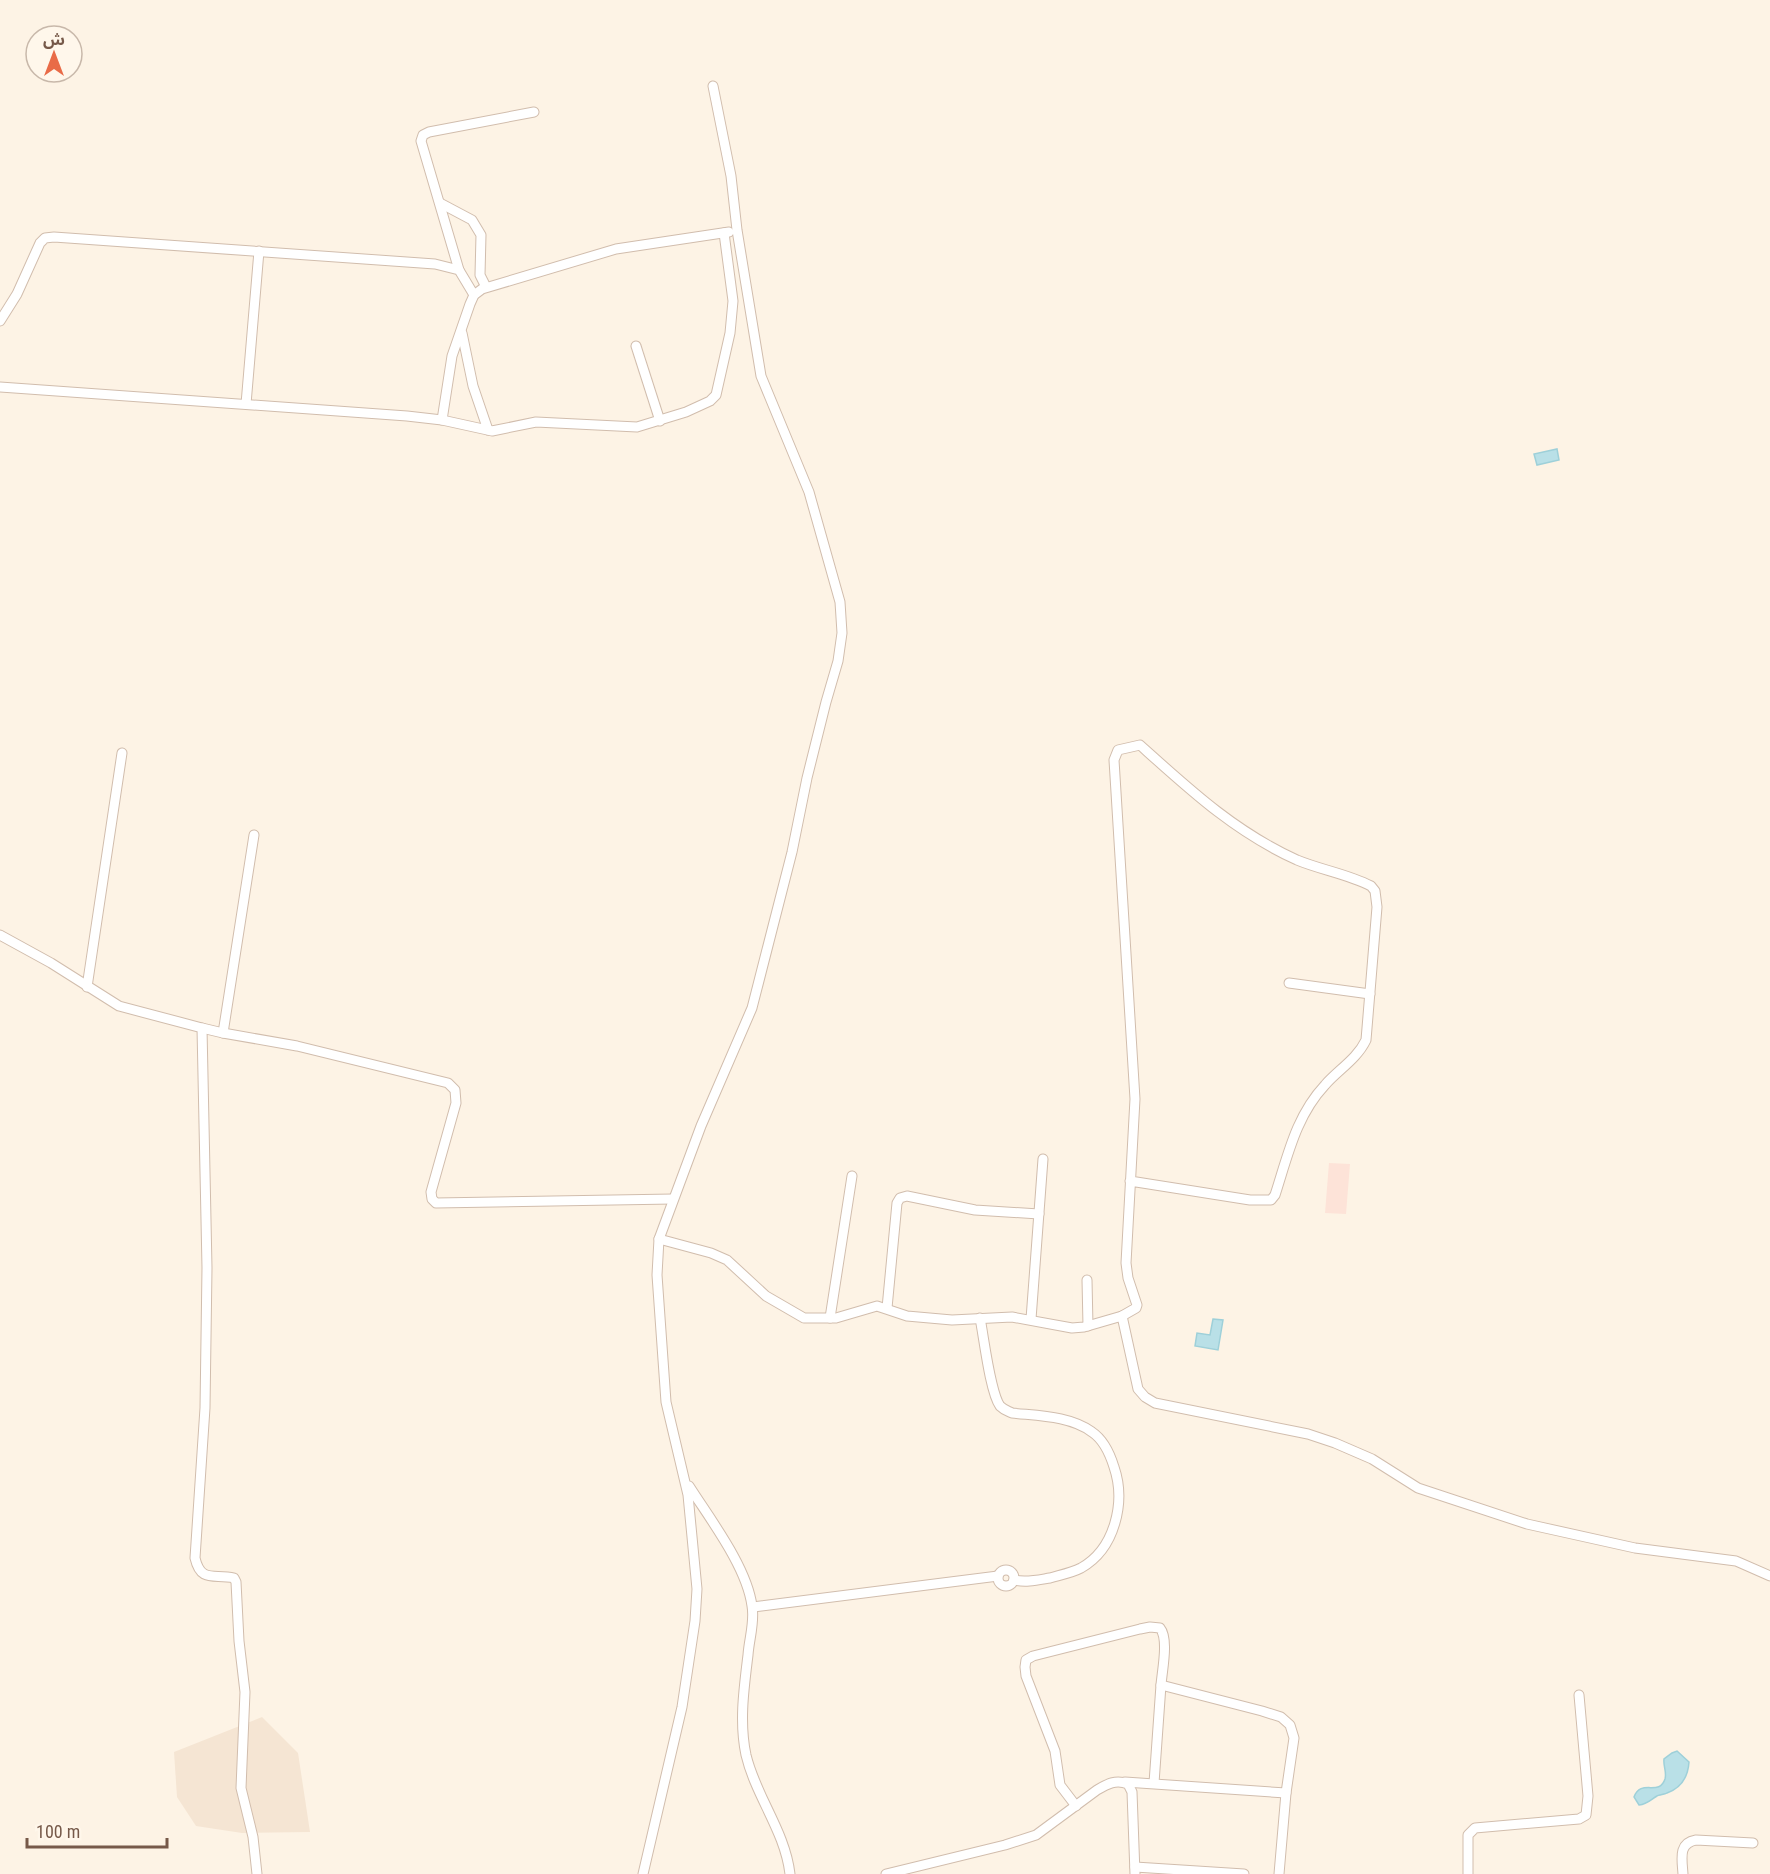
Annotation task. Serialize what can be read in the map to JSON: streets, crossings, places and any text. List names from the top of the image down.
{
  "scale_bar": "100 m",
  "north": "top"
}
